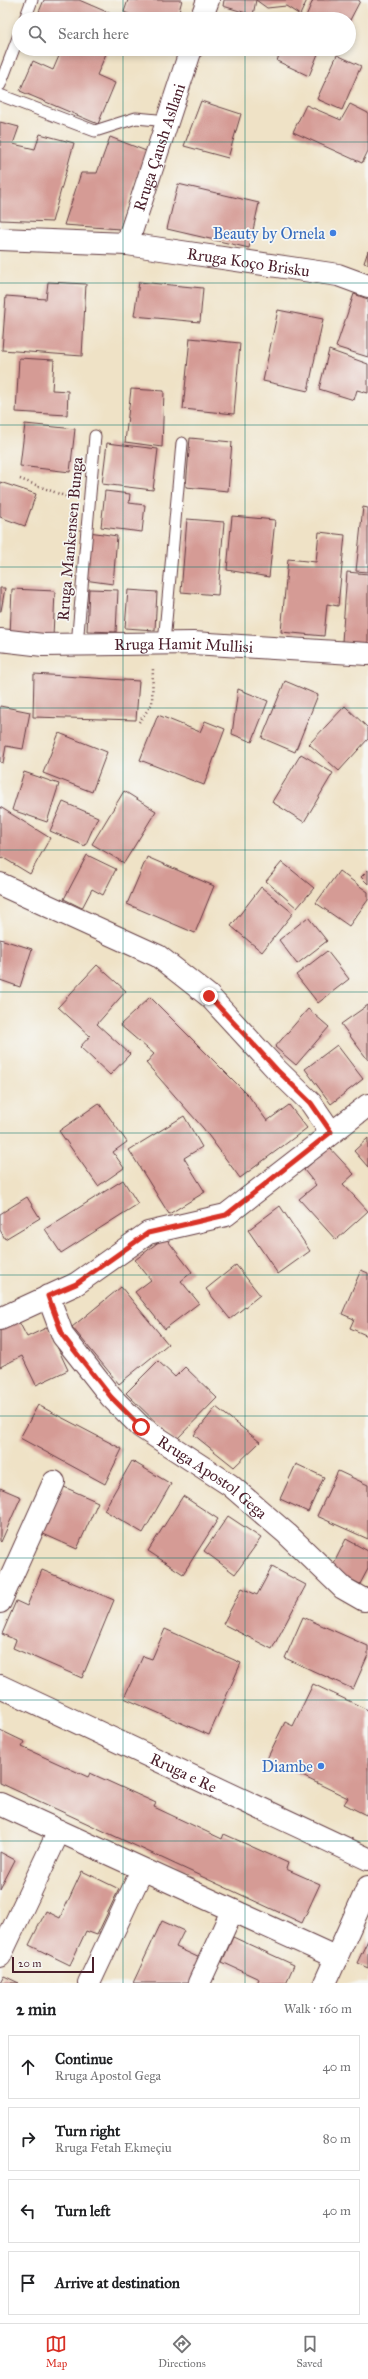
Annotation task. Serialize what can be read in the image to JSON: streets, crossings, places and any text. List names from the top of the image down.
{
  "streets": {
    "street": [
      "Rruga Çaush Asllani",
      "Rruga Koço Brisku",
      "Rruga Hamit Mullisi",
      "Rruga Apostol Gega",
      "Rruga e Re"
    ],
    "lane": ["Rruga Mankensen Bunga"]
  },
  "crossings": [
    ["Rruga Çaush Asllani", "Rruga Koço Brisku"],
    ["Rruga Mankensen Bunga", "Rruga Hamit Mullisi"]
  ],
  "places": ["Beauty by Ornela", "Diambe"],
  "scale_bar": "20 m",
  "page": {
    "search": "Search here",
    "scale": "20 m",
    "heading": ["2 min", "Walk · 160 m"],
    "list": [
      ["Continue", "Rruga Apostol Gega", "40 m"],
      ["Turn right", "Rruga Fetah Ekmeçiu", "80 m"],
      ["Turn left", "40 m"],
      "Arrive at destination"
    ],
    "nav": ["Map", "Directions", "Saved"]
  }
}
